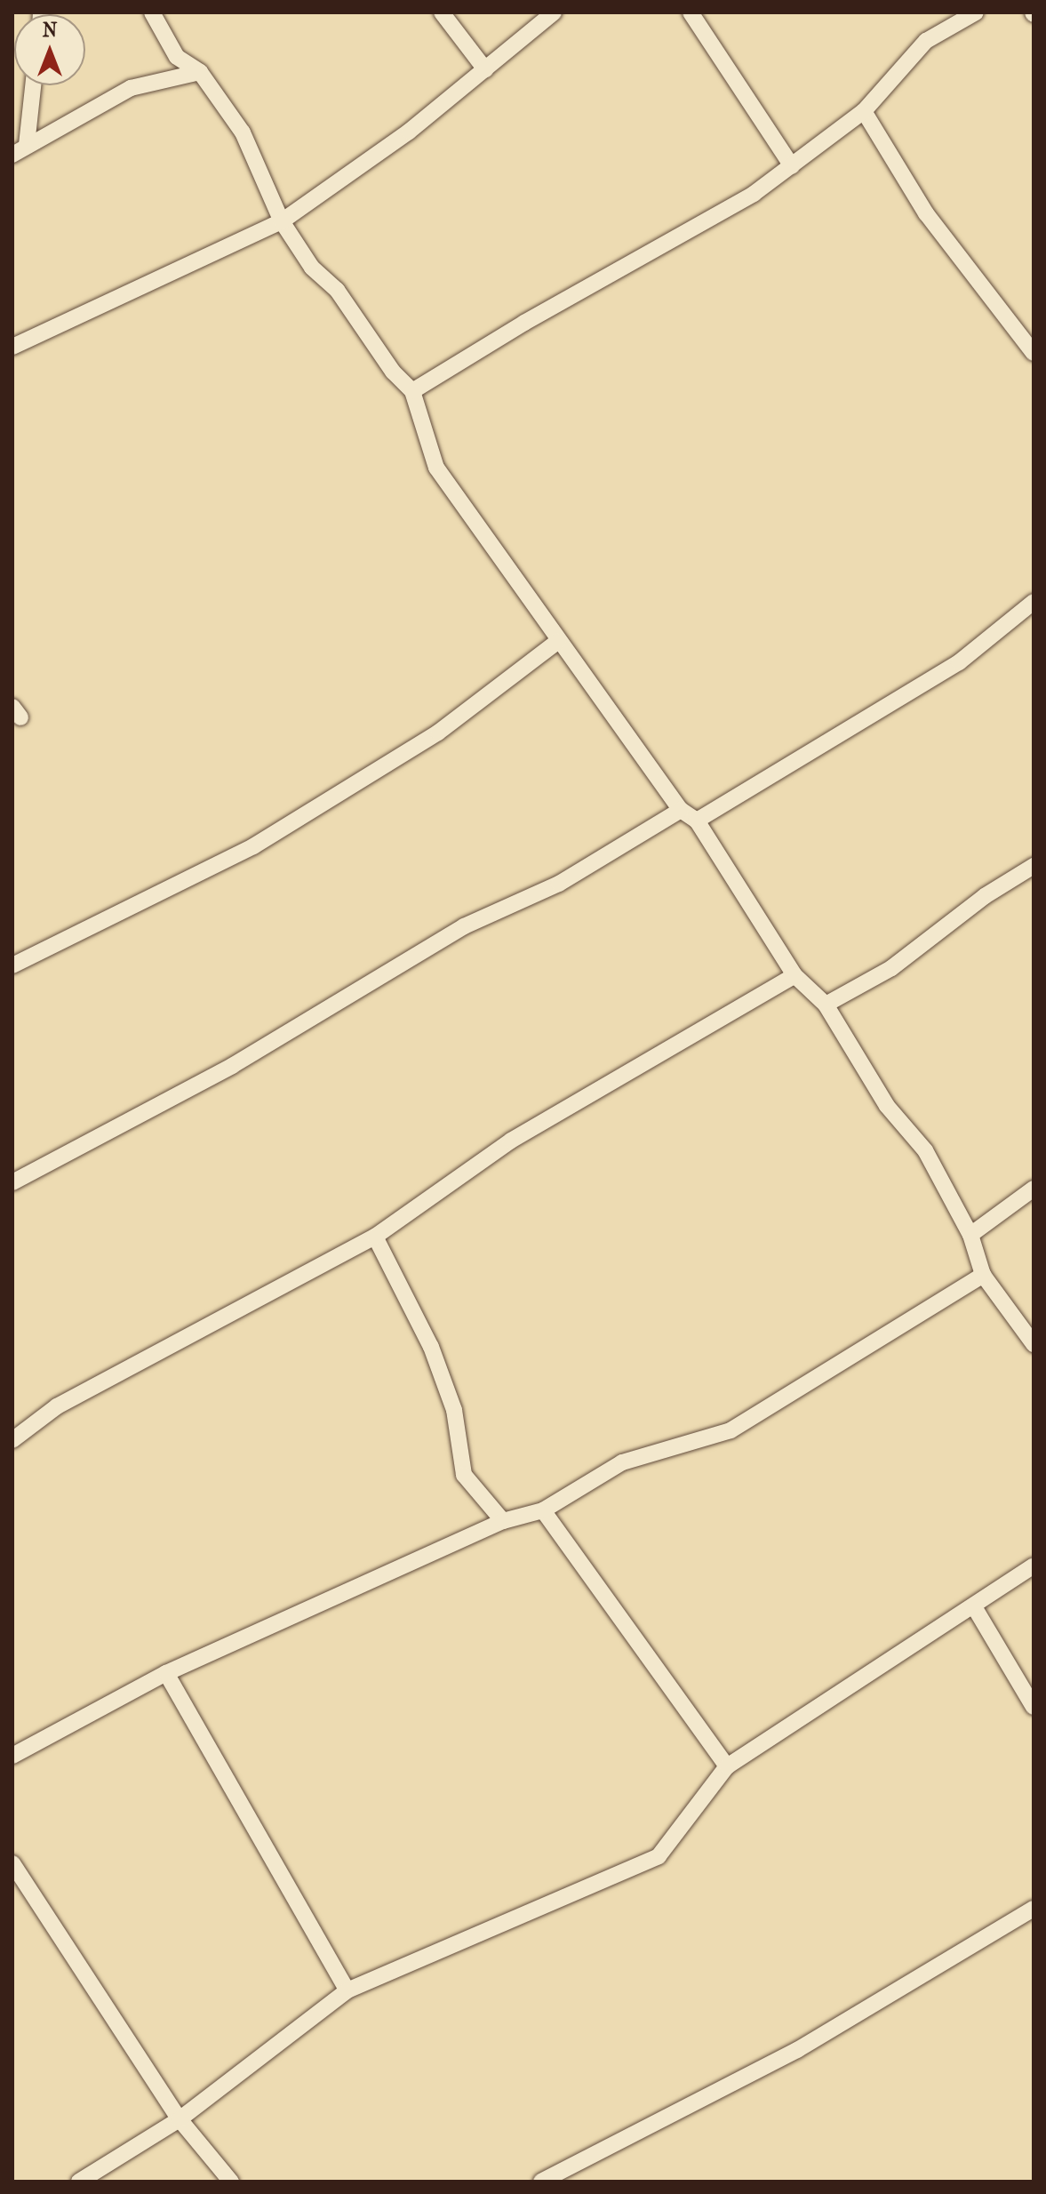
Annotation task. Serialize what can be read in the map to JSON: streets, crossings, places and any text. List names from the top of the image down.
{
  "north": "top"
}
